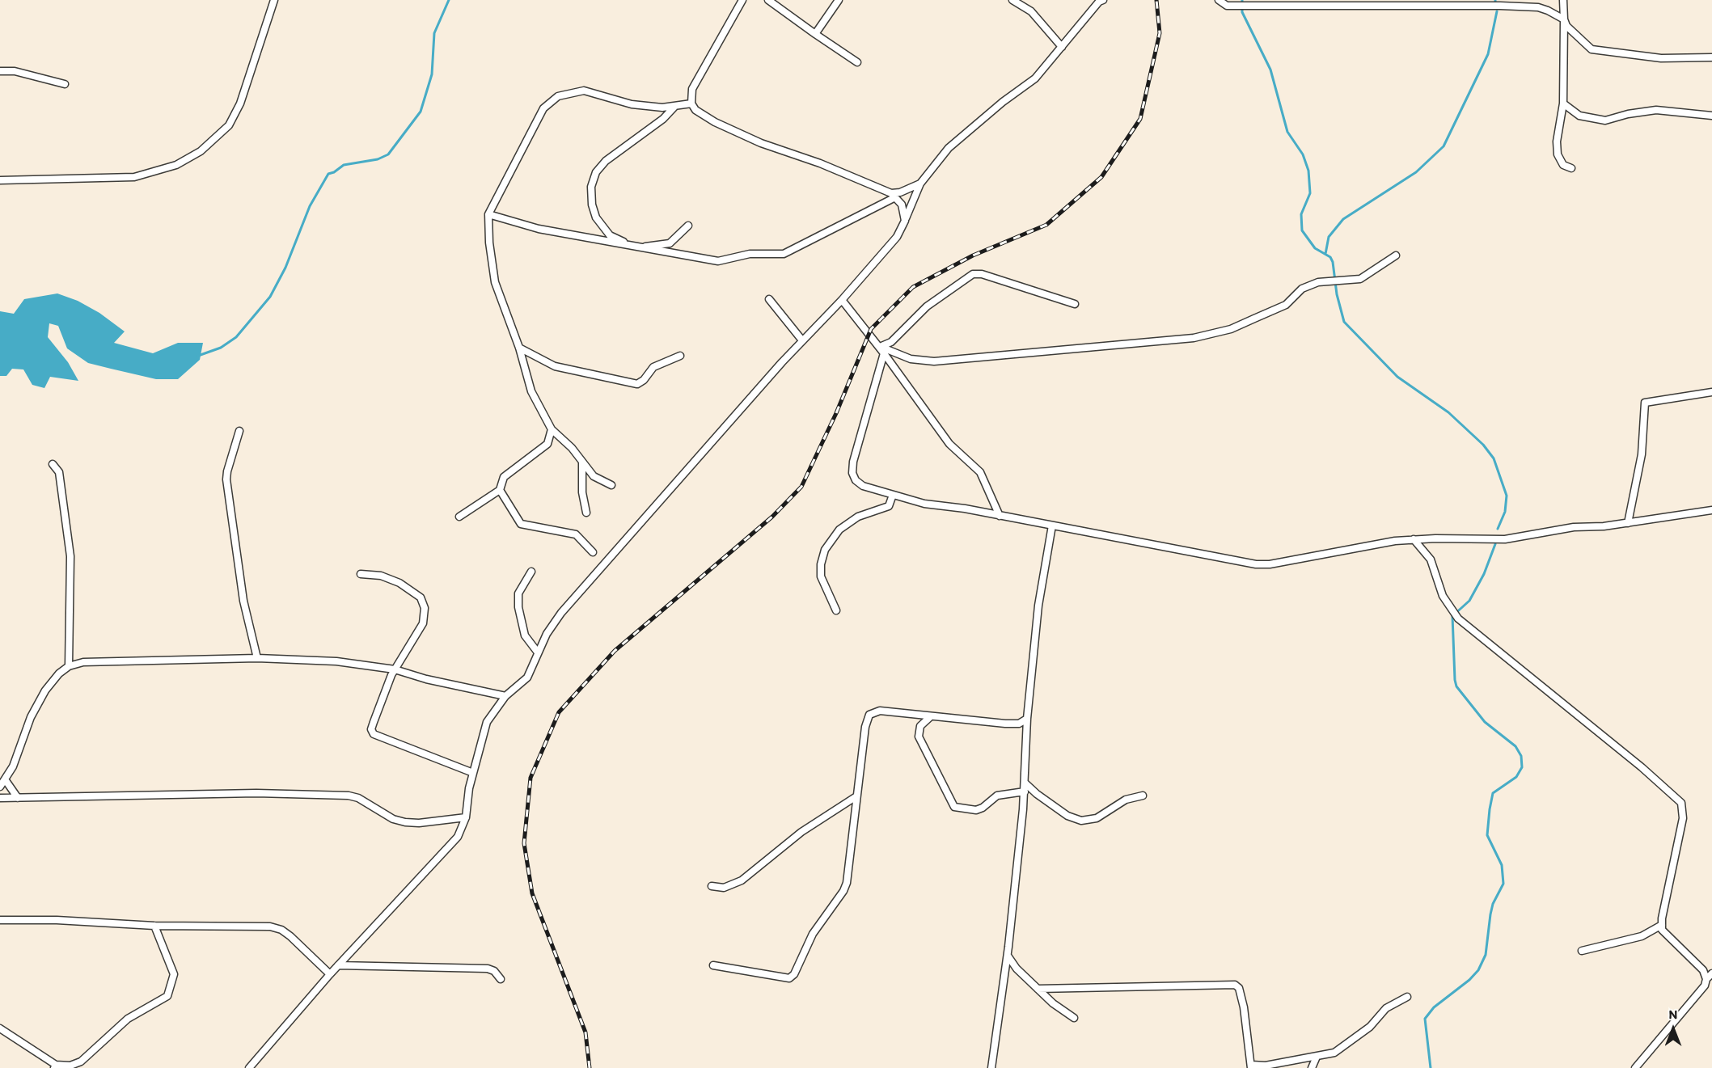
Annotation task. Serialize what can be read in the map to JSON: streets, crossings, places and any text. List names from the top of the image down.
{
  "north": "top"
}
